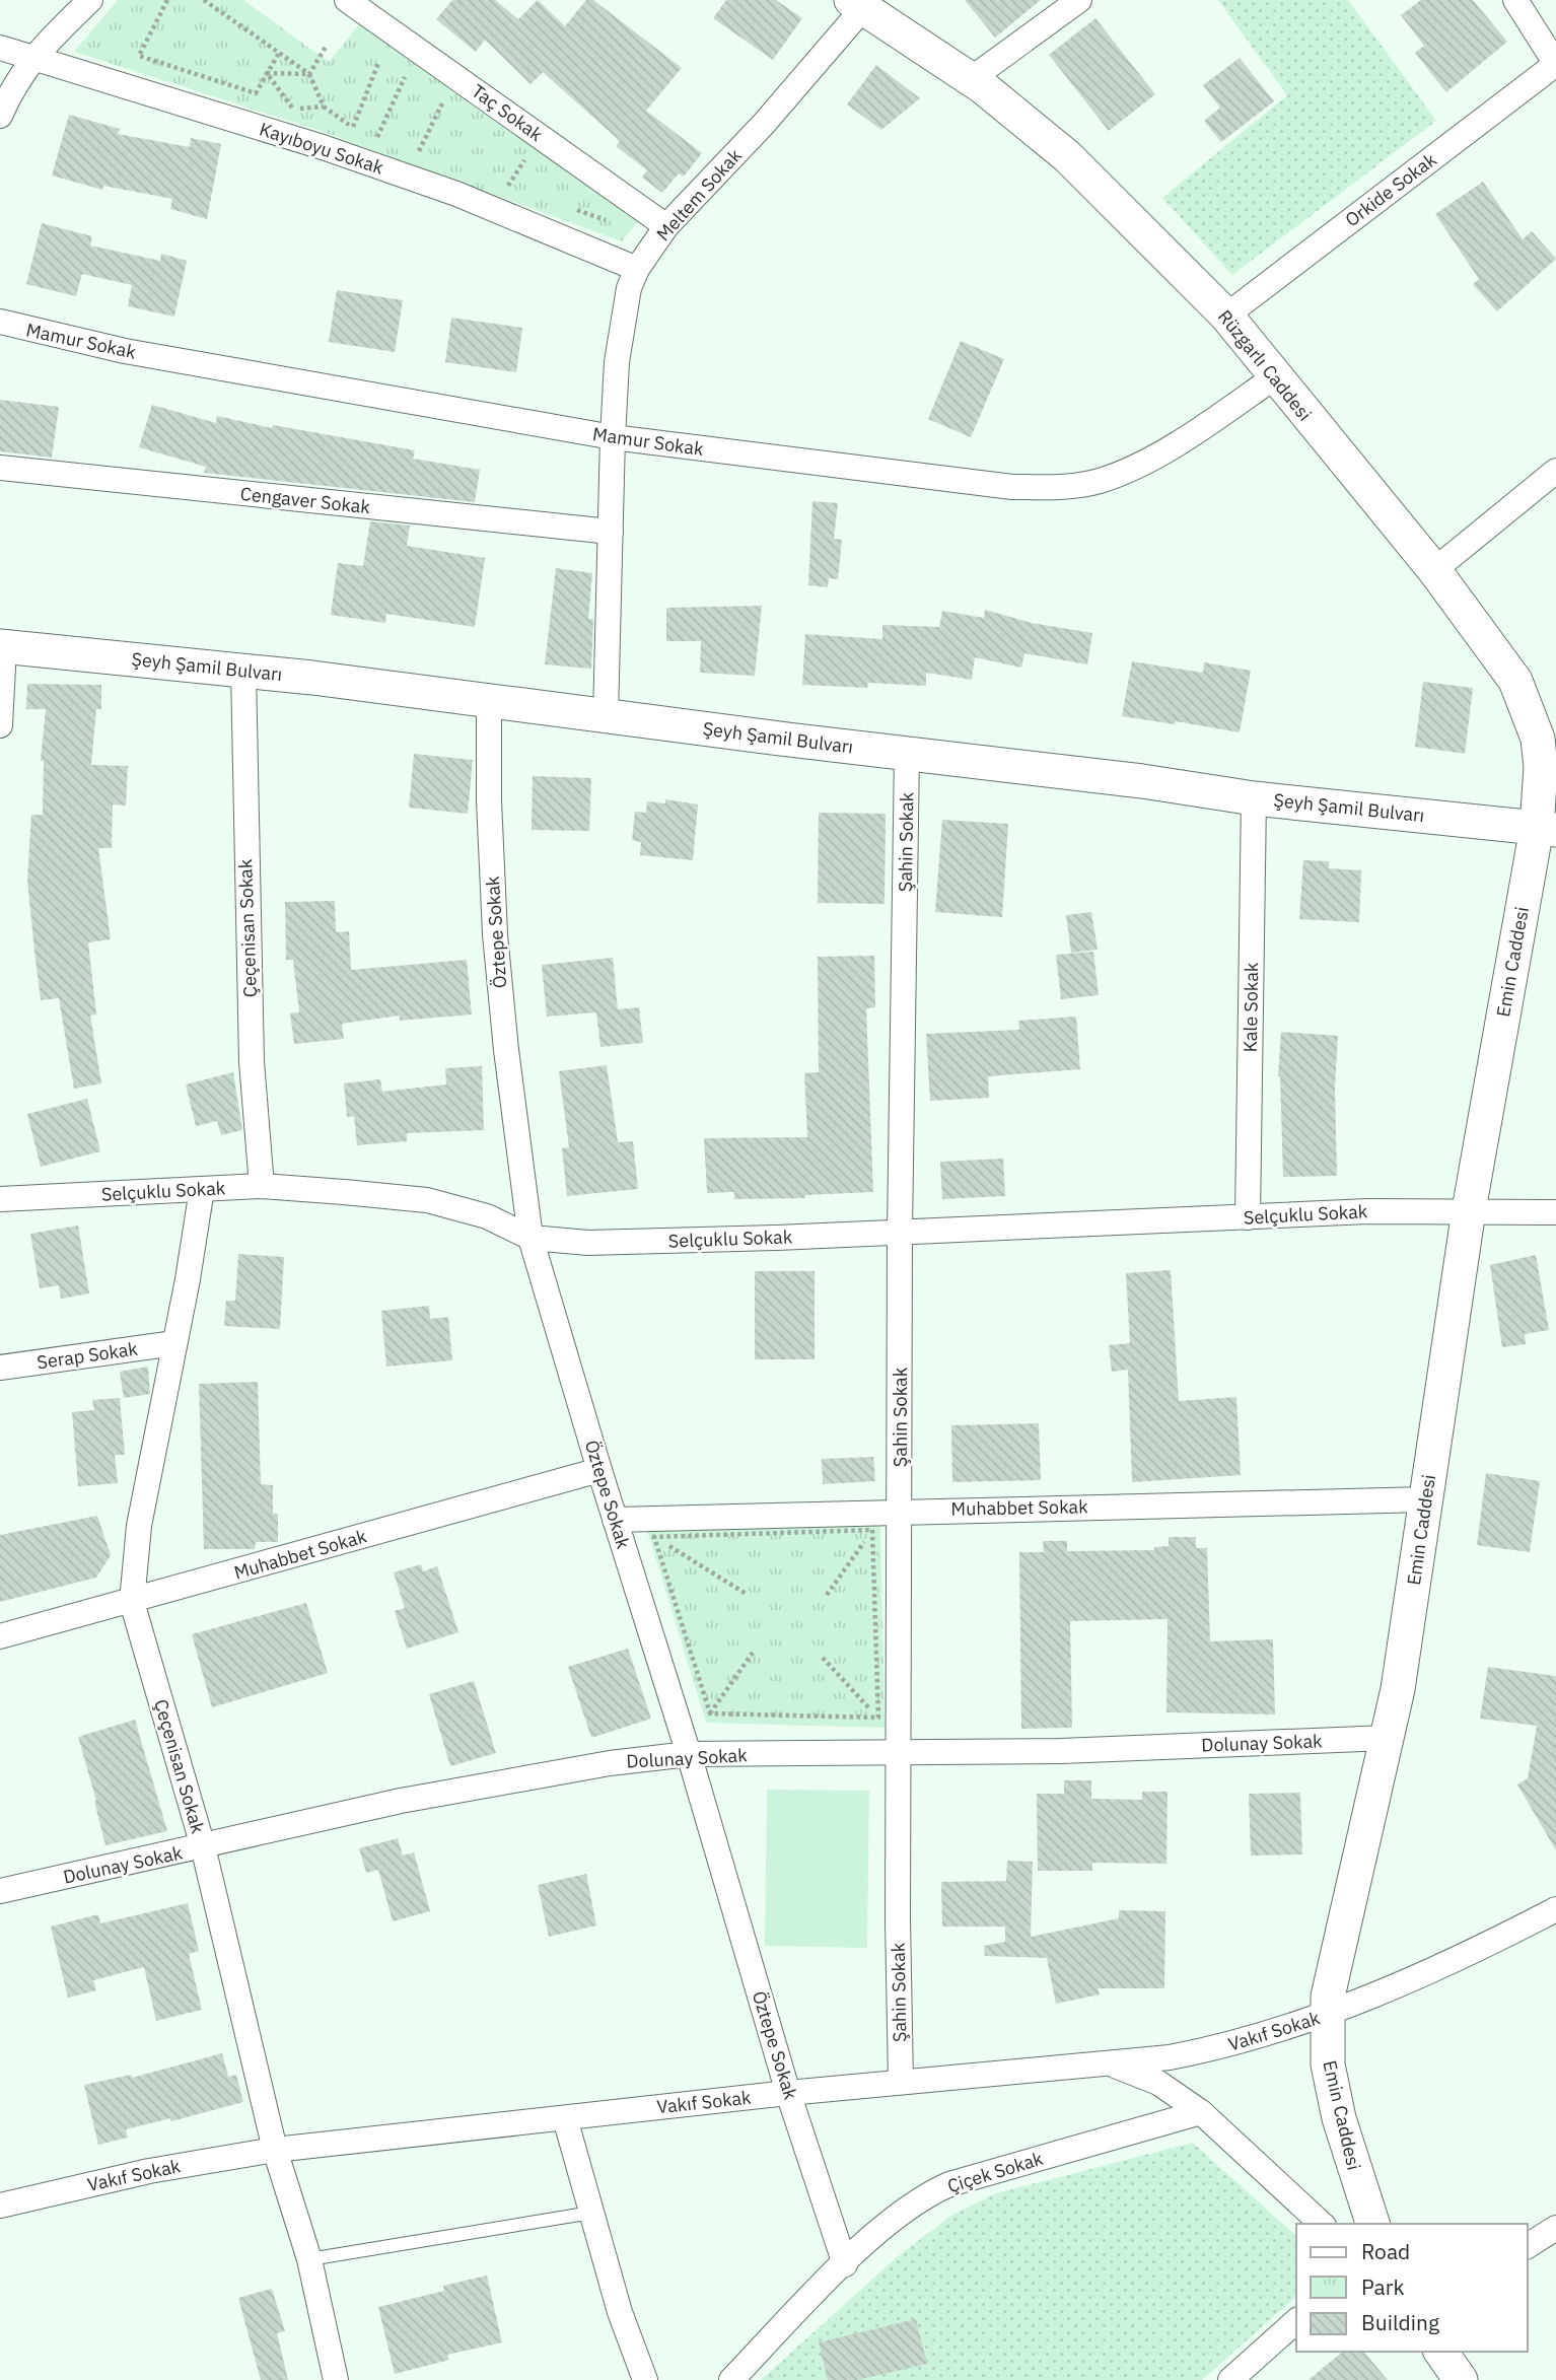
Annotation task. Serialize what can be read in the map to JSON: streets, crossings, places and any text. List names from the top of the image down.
{
  "streets": {
    "street": [
      "Taç Sokak",
      "Kayıboyu Sokak",
      "Orkide Sokak",
      "Meltem Sokak",
      "Mamur Sokak",
      "Rüzgarlı Caddesi",
      "Cengaver Sokak",
      "Şeyh Şamil Bulvarı",
      "Şahin Sokak",
      "Çeçenisan Sokak",
      "Öztepe Sokak",
      "Emin Caddesi",
      "Kale Sokak",
      "Selçuklu Sokak",
      "Serap Sokak",
      "Muhabbet Sokak",
      "Dolunay Sokak",
      "Vakıf Sokak",
      "Çiçek Sokak"
    ]
  },
  "crossings": [
    ["Taç Sokak", "Meltem Sokak"],
    ["Kayıboyu Sokak", "Meltem Sokak"],
    ["Orkide Sokak", "Rüzgarlı Caddesi"],
    ["Meltem Sokak", "Mamur Sokak"],
    ["Meltem Sokak", "Rüzgarlı Caddesi"],
    ["Meltem Sokak", "Cengaver Sokak"],
    ["Meltem Sokak", "Şeyh Şamil Bulvarı"],
    ["Mamur Sokak", "Rüzgarlı Caddesi"],
    ["Rüzgarlı Caddesi", "Şeyh Şamil Bulvarı"],
    ["Rüzgarlı Caddesi", "Emin Caddesi"],
    ["Şeyh Şamil Bulvarı", "Şahin Sokak"],
    ["Şeyh Şamil Bulvarı", "Çeçenisan Sokak"],
    ["Şeyh Şamil Bulvarı", "Öztepe Sokak"],
    ["Şeyh Şamil Bulvarı", "Emin Caddesi"],
    ["Şeyh Şamil Bulvarı", "Kale Sokak"],
    ["Şahin Sokak", "Selçuklu Sokak"],
    ["Şahin Sokak", "Muhabbet Sokak"],
    ["Şahin Sokak", "Dolunay Sokak"],
    ["Şahin Sokak", "Vakıf Sokak"],
    ["Çeçenisan Sokak", "Selçuklu Sokak"],
    ["Çeçenisan Sokak", "Serap Sokak"],
    ["Çeçenisan Sokak", "Muhabbet Sokak"],
    ["Çeçenisan Sokak", "Dolunay Sokak"],
    ["Çeçenisan Sokak", "Vakıf Sokak"],
    ["Öztepe Sokak", "Selçuklu Sokak"],
    ["Öztepe Sokak", "Muhabbet Sokak"],
    ["Öztepe Sokak", "Dolunay Sokak"],
    ["Öztepe Sokak", "Vakıf Sokak"],
    ["Öztepe Sokak", "Çiçek Sokak"],
    ["Emin Caddesi", "Selçuklu Sokak"],
    ["Emin Caddesi", "Muhabbet Sokak"],
    ["Emin Caddesi", "Dolunay Sokak"],
    ["Emin Caddesi", "Vakıf Sokak"],
    ["Kale Sokak", "Selçuklu Sokak"]
  ],
  "legend": ["Road", "Park", "Building"]
}
